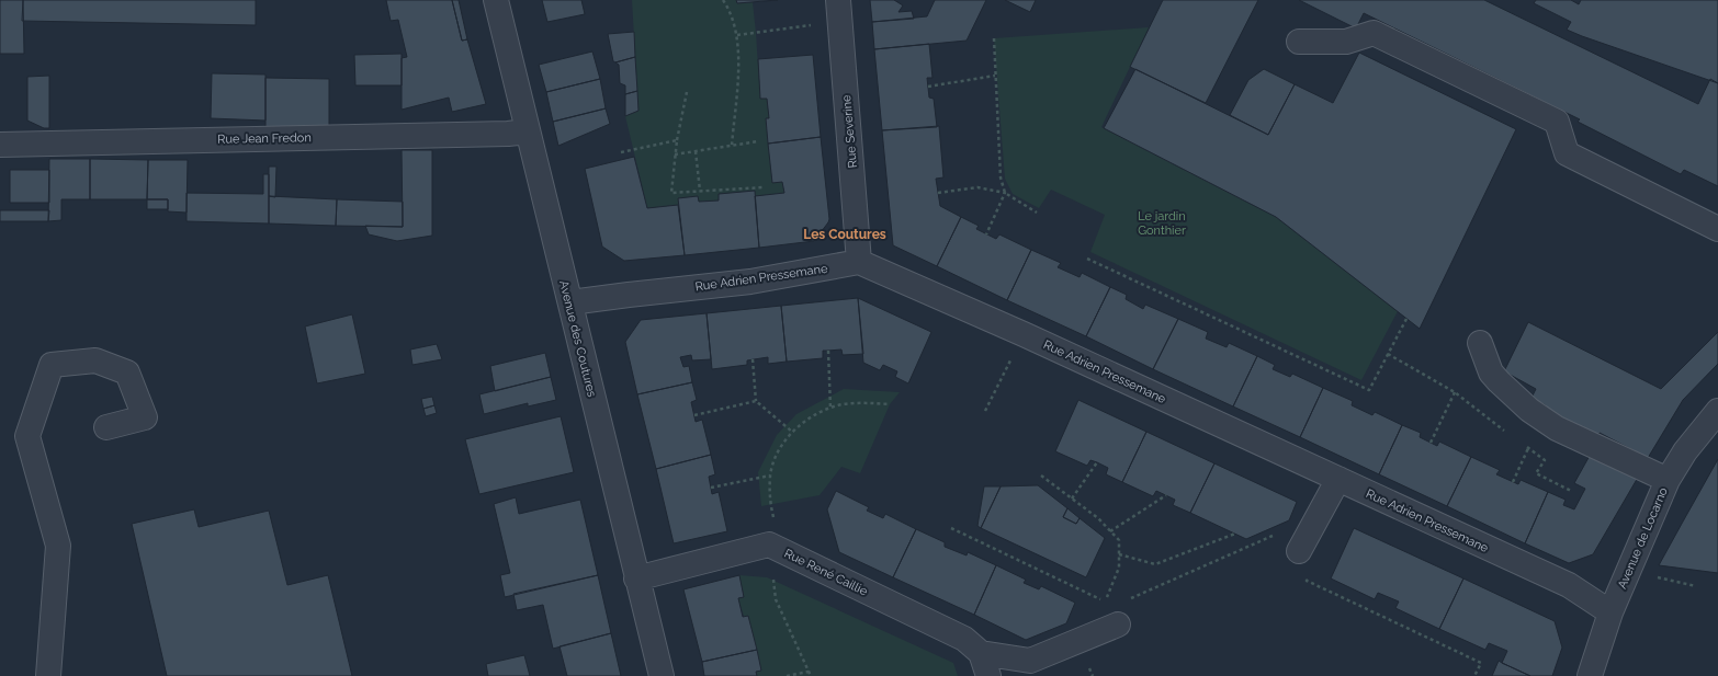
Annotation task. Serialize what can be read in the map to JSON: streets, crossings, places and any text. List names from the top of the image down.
{
  "streets": {
    "street": [
      "Rue Severine",
      "Rue Jean Fredon",
      "Rue Adrien Pressemane",
      "Avenue des Coutures",
      "Avenue de Locarno",
      "Rue René Caillie"
    ]
  },
  "crossings": [
    ["Rue Severine", "Rue Adrien Pressemane"],
    ["Rue Jean Fredon", "Avenue des Coutures"],
    ["Rue Adrien Pressemane", "Avenue des Coutures"],
    ["Rue Adrien Pressemane", "Avenue de Locarno"],
    ["Avenue des Coutures", "Rue René Caillie"]
  ],
  "districts": ["Les Coutures"],
  "parks": ["Le jardin Gonthier"]
}
